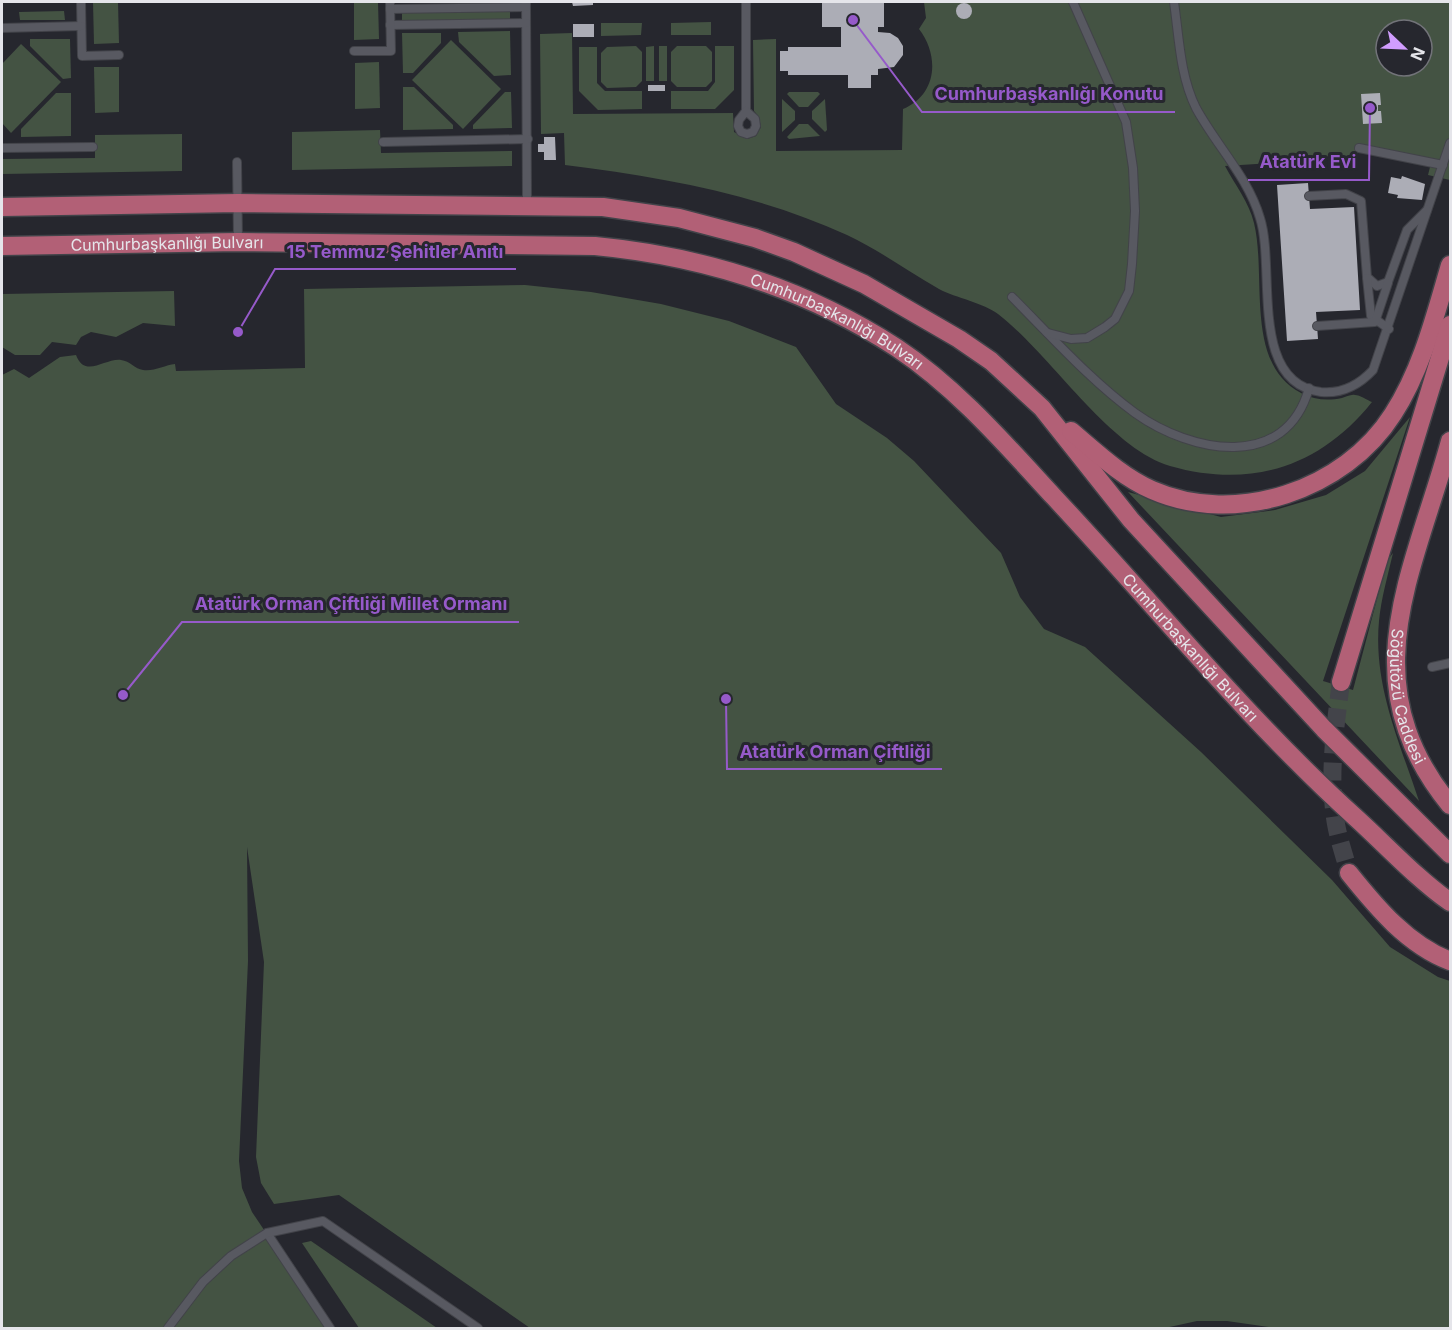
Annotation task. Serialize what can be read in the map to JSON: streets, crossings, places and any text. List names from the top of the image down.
{
  "streets": {
    "main road": ["Cumhurbaşkanlığı Bulvarı", "Söğütözü Caddesi"]
  },
  "places": [
    "Cumhurbaşkanlığı Konutu",
    "Atatürk Evi",
    "15 Temmuz Şehitler Anıtı",
    "Atatürk Orman Çiftliği Millet Ormanı",
    "Atatürk Orman Çiftliği"
  ],
  "north": "bottom right"
}
